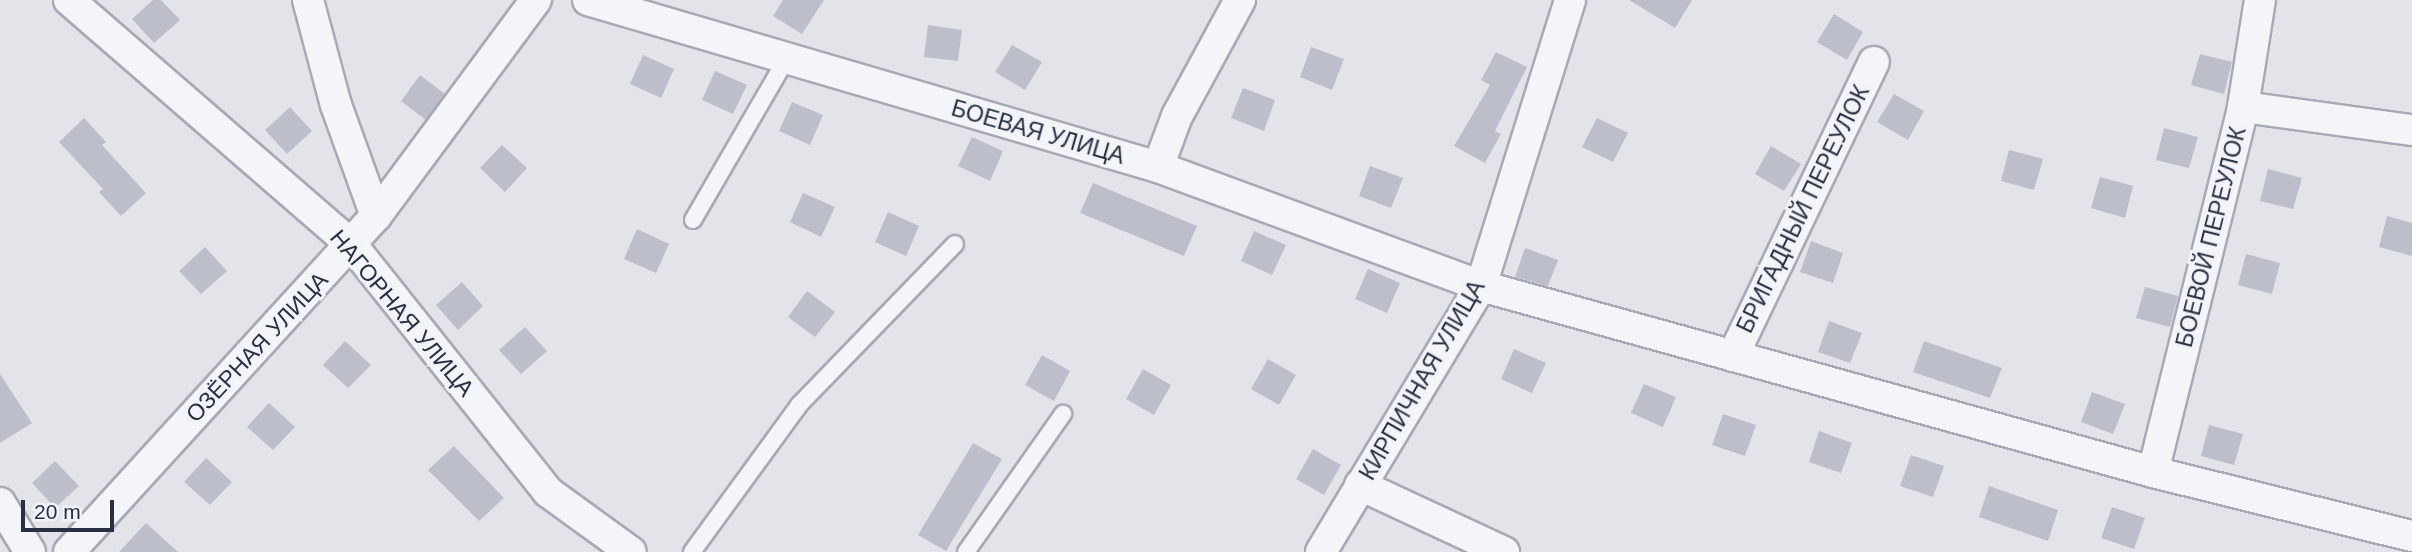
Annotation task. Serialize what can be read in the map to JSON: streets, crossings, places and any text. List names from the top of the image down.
{
  "streets": {
    "street": [
      "БОЕВАЯ УЛИЦА",
      "БРИГАДНЫЙ ПЕРЕУЛОК",
      "БОЕВОЙ ПЕРЕУЛОК",
      "НАГОРНАЯ УЛИЦА",
      "ОЗЁРНАЯ УЛИЦА",
      "КИРПИЧНАЯ УЛИЦА"
    ]
  },
  "crossings": [
    ["БОЕВАЯ УЛИЦА", "БРИГАДНЫЙ ПЕРЕУЛОК"],
    ["БОЕВАЯ УЛИЦА", "БОЕВОЙ ПЕРЕУЛОК"],
    ["БОЕВАЯ УЛИЦА", "КИРПИЧНАЯ УЛИЦА"],
    ["НАГОРНАЯ УЛИЦА", "ОЗЁРНАЯ УЛИЦА"]
  ],
  "scale_bar": "20 m"
}
